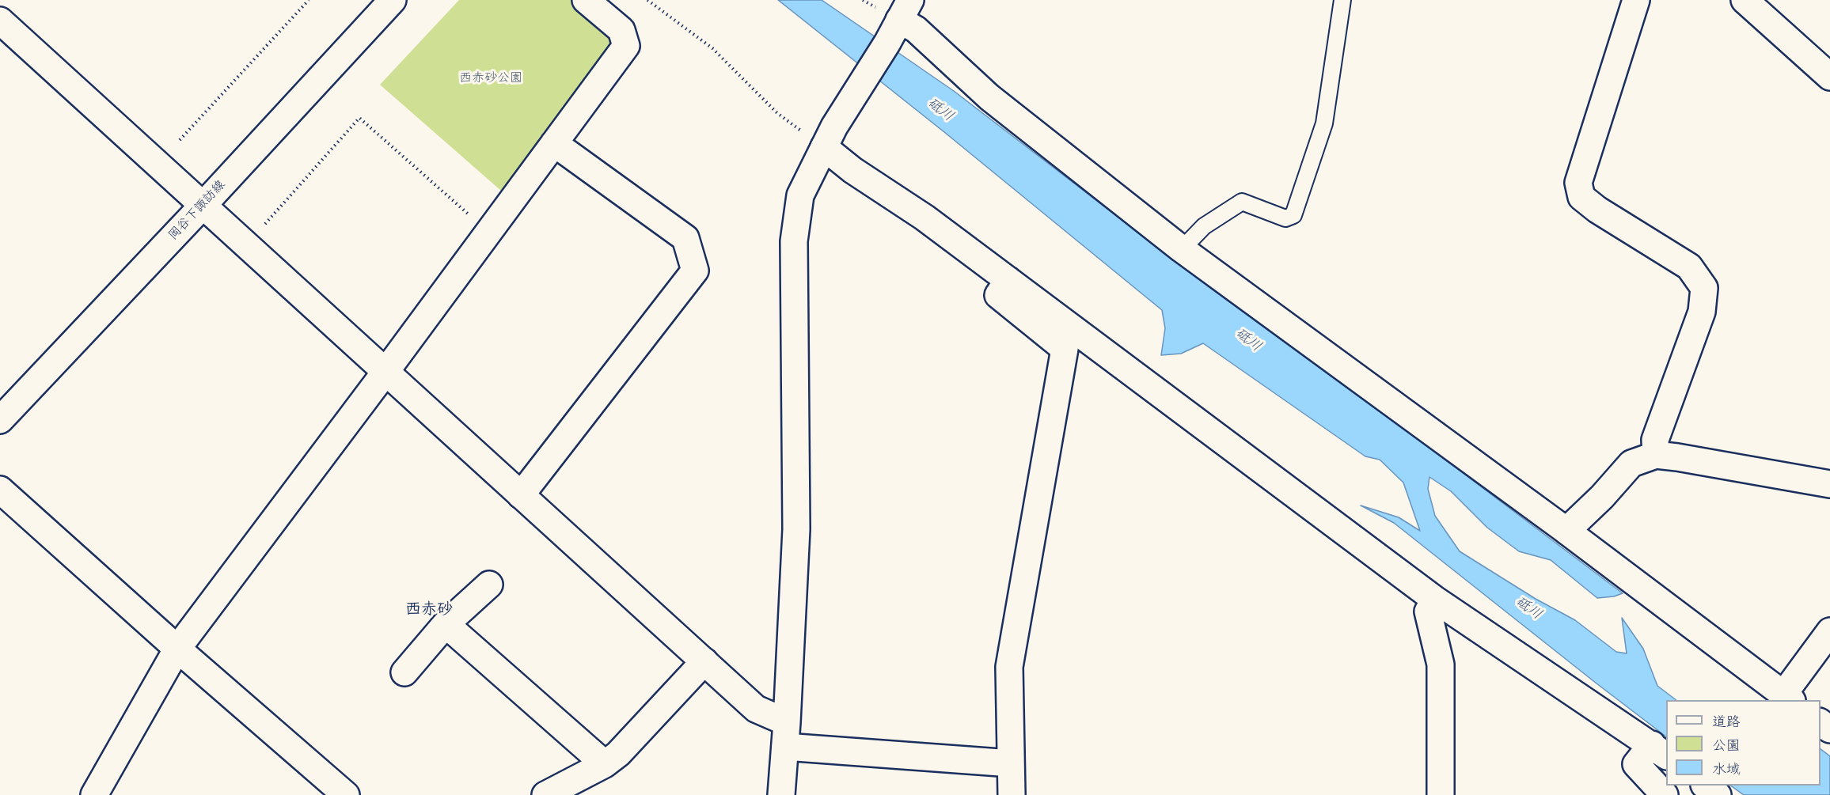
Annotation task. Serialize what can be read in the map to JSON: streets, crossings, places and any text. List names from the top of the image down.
{
  "streets": {
    "street": ["岡谷下諏訪線"]
  },
  "districts": ["西赤砂"],
  "water": ["砥川"],
  "parks": ["西赤砂公園"],
  "legend": ["道路", "公園", "水域"]
}
